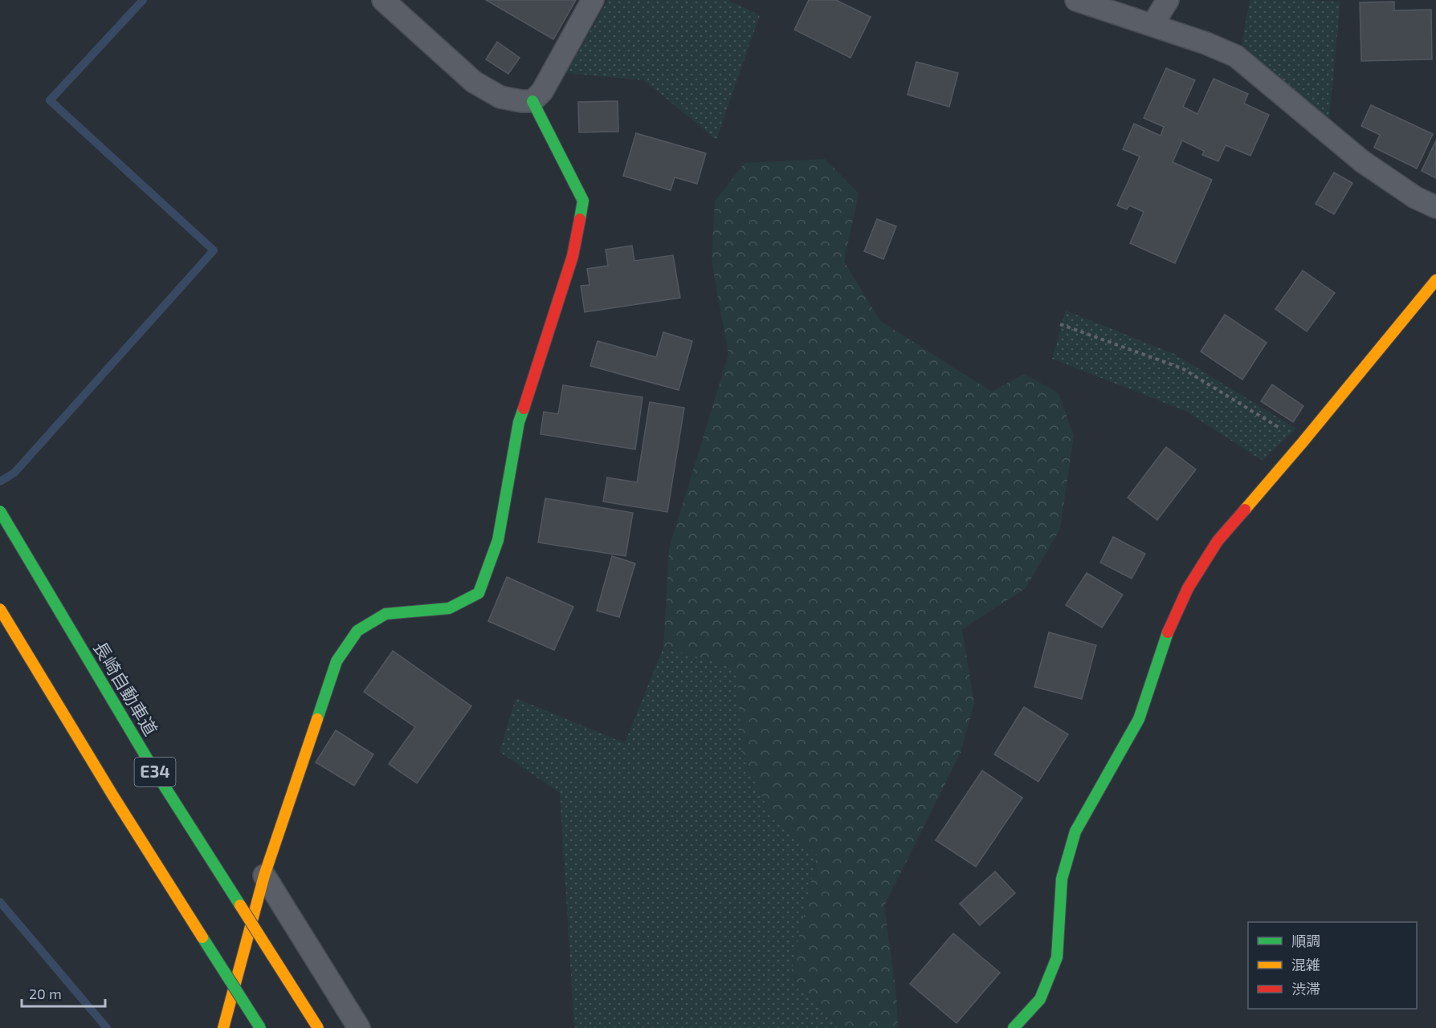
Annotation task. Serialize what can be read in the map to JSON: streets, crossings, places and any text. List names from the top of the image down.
{
  "streets": {
    "main road": ["長崎自動車道", "E34"]
  },
  "legend": ["順調", "混雑", "渋滞"],
  "scale_bar": "20 m"
}
